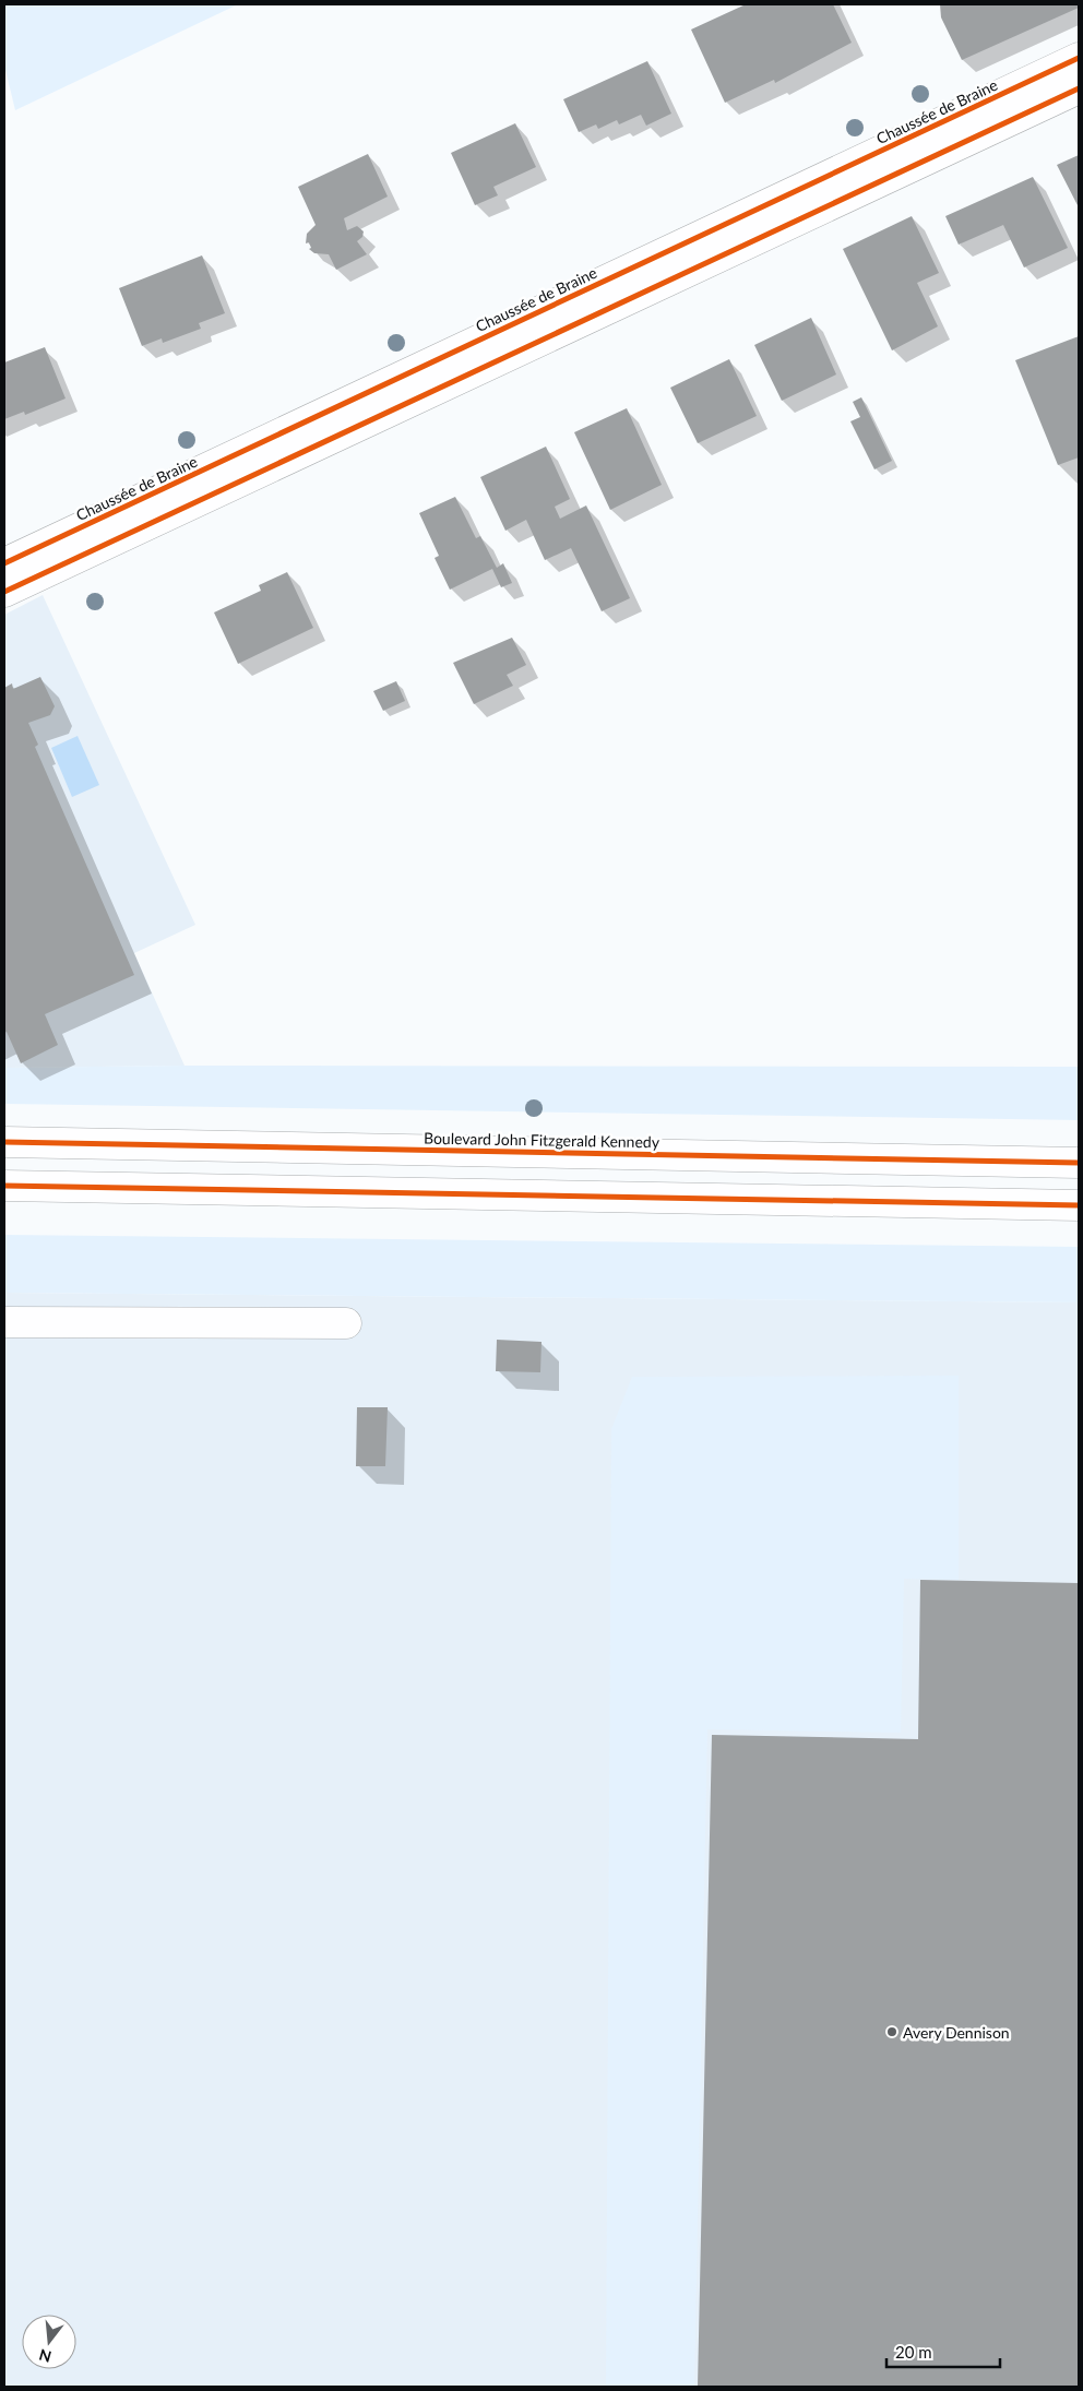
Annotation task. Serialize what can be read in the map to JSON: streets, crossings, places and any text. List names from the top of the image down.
{
  "streets": {
    "street": ["Chaussée de Braine", "Boulevard John Fitzgerald Kennedy"]
  },
  "places": ["Avery Dennison"],
  "scale_bar": "20 m",
  "north": "bottom"
}
